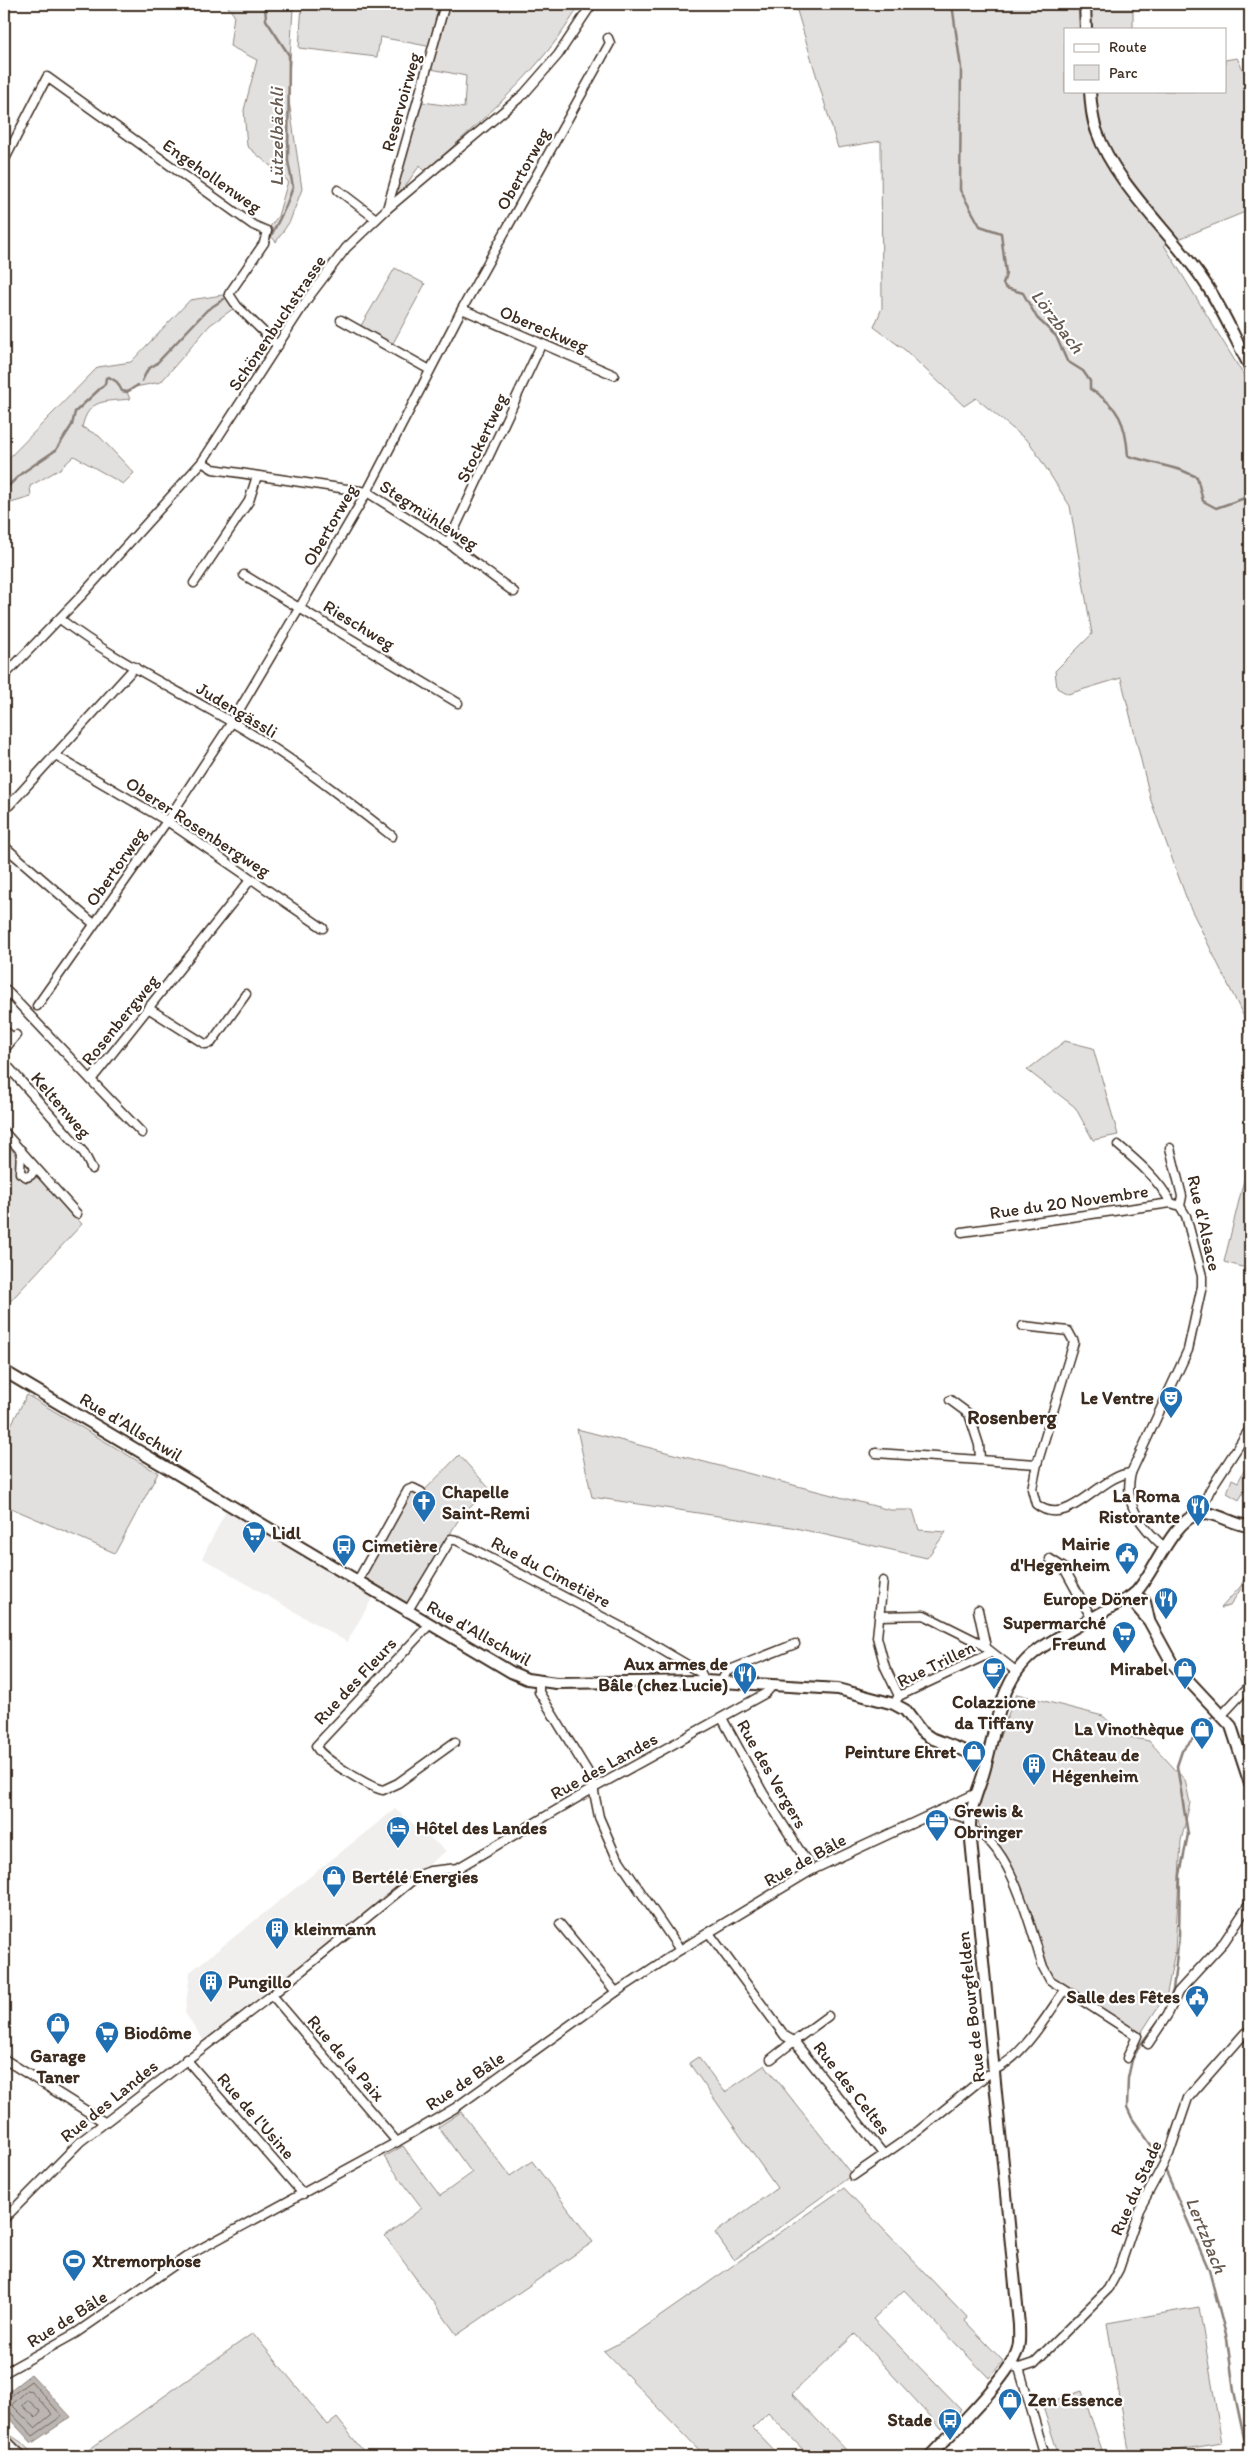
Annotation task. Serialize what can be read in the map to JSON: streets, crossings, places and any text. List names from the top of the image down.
{
  "streets": {
    "main road": ["Rue d'Allschwil", "Rue de Bourgfelden"],
    "street": [
      "Reservoirweg",
      "Obertorweg",
      "Engehollenweg",
      "Schönenbuchstrasse",
      "Obereckweg",
      "Stockertweg",
      "Stegmühleweg",
      "Rieschweg",
      "Judengässli",
      "Oberer Rosenbergweg",
      "Rosenbergweg",
      "Keltenweg",
      "Rue du 20 Novembre",
      "Rue d'Alsace",
      "Rue du Cimetière",
      "Rue Trillen",
      "Rue des Fleurs",
      "Rue des Landes",
      "Rue des Vergers",
      "Rue de Bâle",
      "Rue de la Paix",
      "Rue des Celtes",
      "Rue de l'Usine",
      "Rue du Stade"
    ]
  },
  "crossings": [
    ["Reservoirweg", "Schönenbuchstrasse"],
    ["Obertorweg", "Obereckweg"],
    ["Obertorweg", "Stegmühleweg"],
    ["Obertorweg", "Rieschweg"],
    ["Obertorweg", "Judengässli"],
    ["Obertorweg", "Oberer Rosenbergweg"],
    ["Engehollenweg", "Schönenbuchstrasse"],
    ["Schönenbuchstrasse", "Stegmühleweg"],
    ["Schönenbuchstrasse", "Judengässli"],
    ["Obereckweg", "Stockertweg"],
    ["Stockertweg", "Stegmühleweg"],
    ["Oberer Rosenbergweg", "Rosenbergweg"],
    ["Rue du 20 Novembre", "Rue d'Alsace"],
    ["Rue d'Allschwil", "Rue du Cimetière"],
    ["Rue d'Allschwil", "Rue Trillen"],
    ["Rue d'Allschwil", "Rue des Fleurs"],
    ["Rue d'Allschwil", "Rue des Landes"],
    ["Rue d'Allschwil", "Rue de Bourgfelden"],
    ["Rue des Landes", "Rue des Vergers"],
    ["Rue des Landes", "Rue de la Paix"],
    ["Rue des Landes", "Rue de l'Usine"],
    ["Rue des Vergers", "Rue de Bâle"],
    ["Rue de Bâle", "Rue de Bourgfelden"],
    ["Rue de Bâle", "Rue de la Paix"],
    ["Rue de Bâle", "Rue des Celtes"],
    ["Rue de Bâle", "Rue de l'Usine"],
    ["Rue de Bourgfelden", "Rue du Stade"]
  ],
  "districts": ["Rosenberg"],
  "water": ["Lützelbächli", "Lörzbach", "Lertzbach"],
  "places": {
    "theatre": ["Le Ventre"],
    "church": ["Chapelle Saint-Remi"],
    "restaurant": ["La Roma Ristorante", "Europe Döner", "Aux armes de Bâle (chez Lucie)"],
    "supermarket": ["Lidl", "Supermarché Freund", "Biodôme"],
    "bus stop": ["Cimetière", "Stade"],
    "public building": ["Mairie d'Hegenheim", "Salle des Fêtes"],
    "cafe": ["Colazzione da Tiffany"],
    "shop": [
      "Mirabel",
      "La Vinothèque",
      "Peinture Ehret",
      "Bertélé Energies",
      "Garage Taner",
      "Zen Essence"
    ],
    "building": ["Château de Hégenheim", "kleinmann", "Pungillo"],
    "office": ["Grewis & Obringer"],
    "hotel": ["Hôtel des Landes"],
    "sports": ["Xtremorphose"]
  },
  "legend": ["Route", "Parc"]
}
